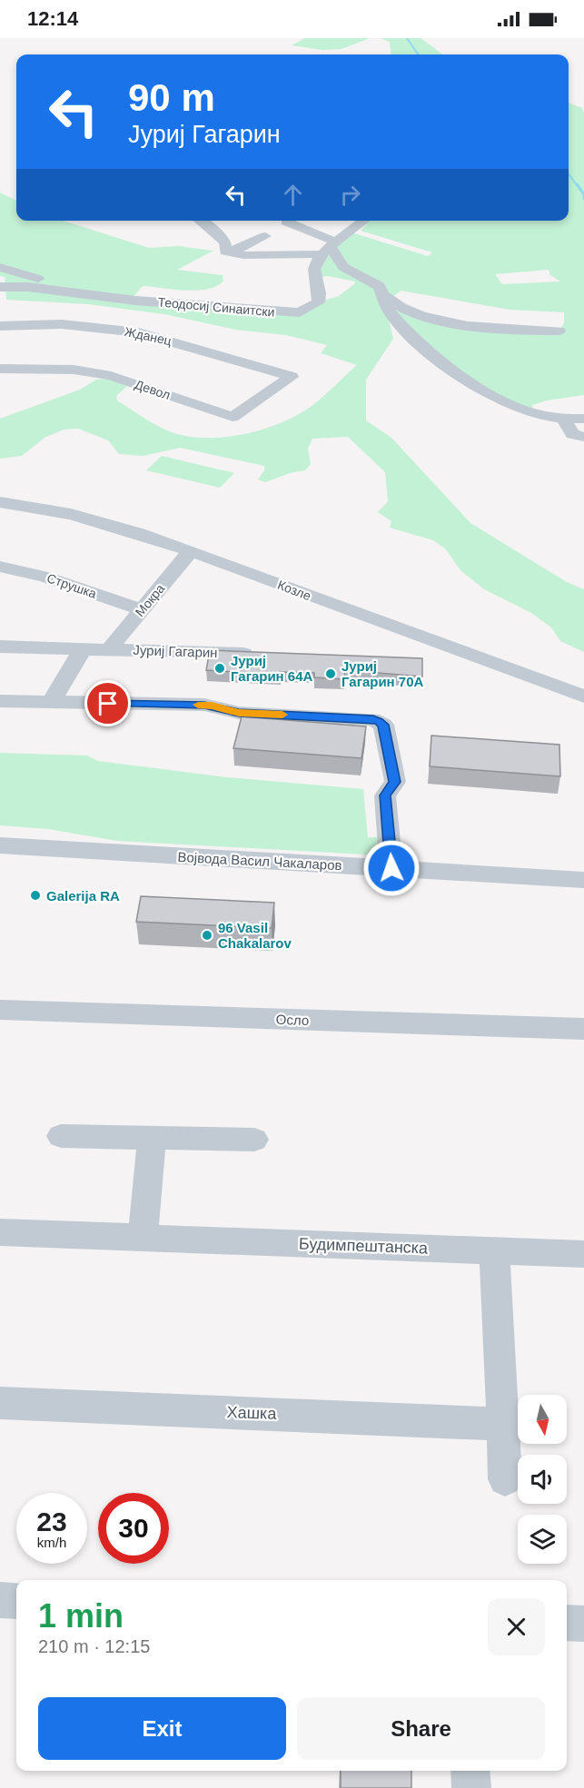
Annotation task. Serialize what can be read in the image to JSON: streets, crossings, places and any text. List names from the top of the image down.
{
  "streets": {
    "street": [
      "Теодосиј Синаитски",
      "Жданец",
      "Девол",
      "Струшка",
      "Козле",
      "Мокра",
      "Јуриј Гагарин",
      "Војвода Васил Чакаларов",
      "Осло",
      "Будимпештанска",
      "Хашка"
    ]
  },
  "crossings": [
    ["Жданец", "Девол"],
    ["Струшка", "Мокра"],
    ["Козле", "Мокра"],
    ["Мокра", "Јуриј Гагарин"]
  ],
  "places": [
    "Јуриј Гагарин 64А",
    "Јуриј Гагарин 70А",
    "Galerija RA",
    "96 Vasil Chakalarov"
  ],
  "north": "bottom",
  "page": {
    "status": "12:14",
    "turn": ["90 m", "Јуриј Гагарин"],
    "speed": "23 km/h",
    "limit": "30",
    "heading": ["1 min", "210 m · 12:15"],
    "buttons": ["Exit", "Share"]
  }
}
